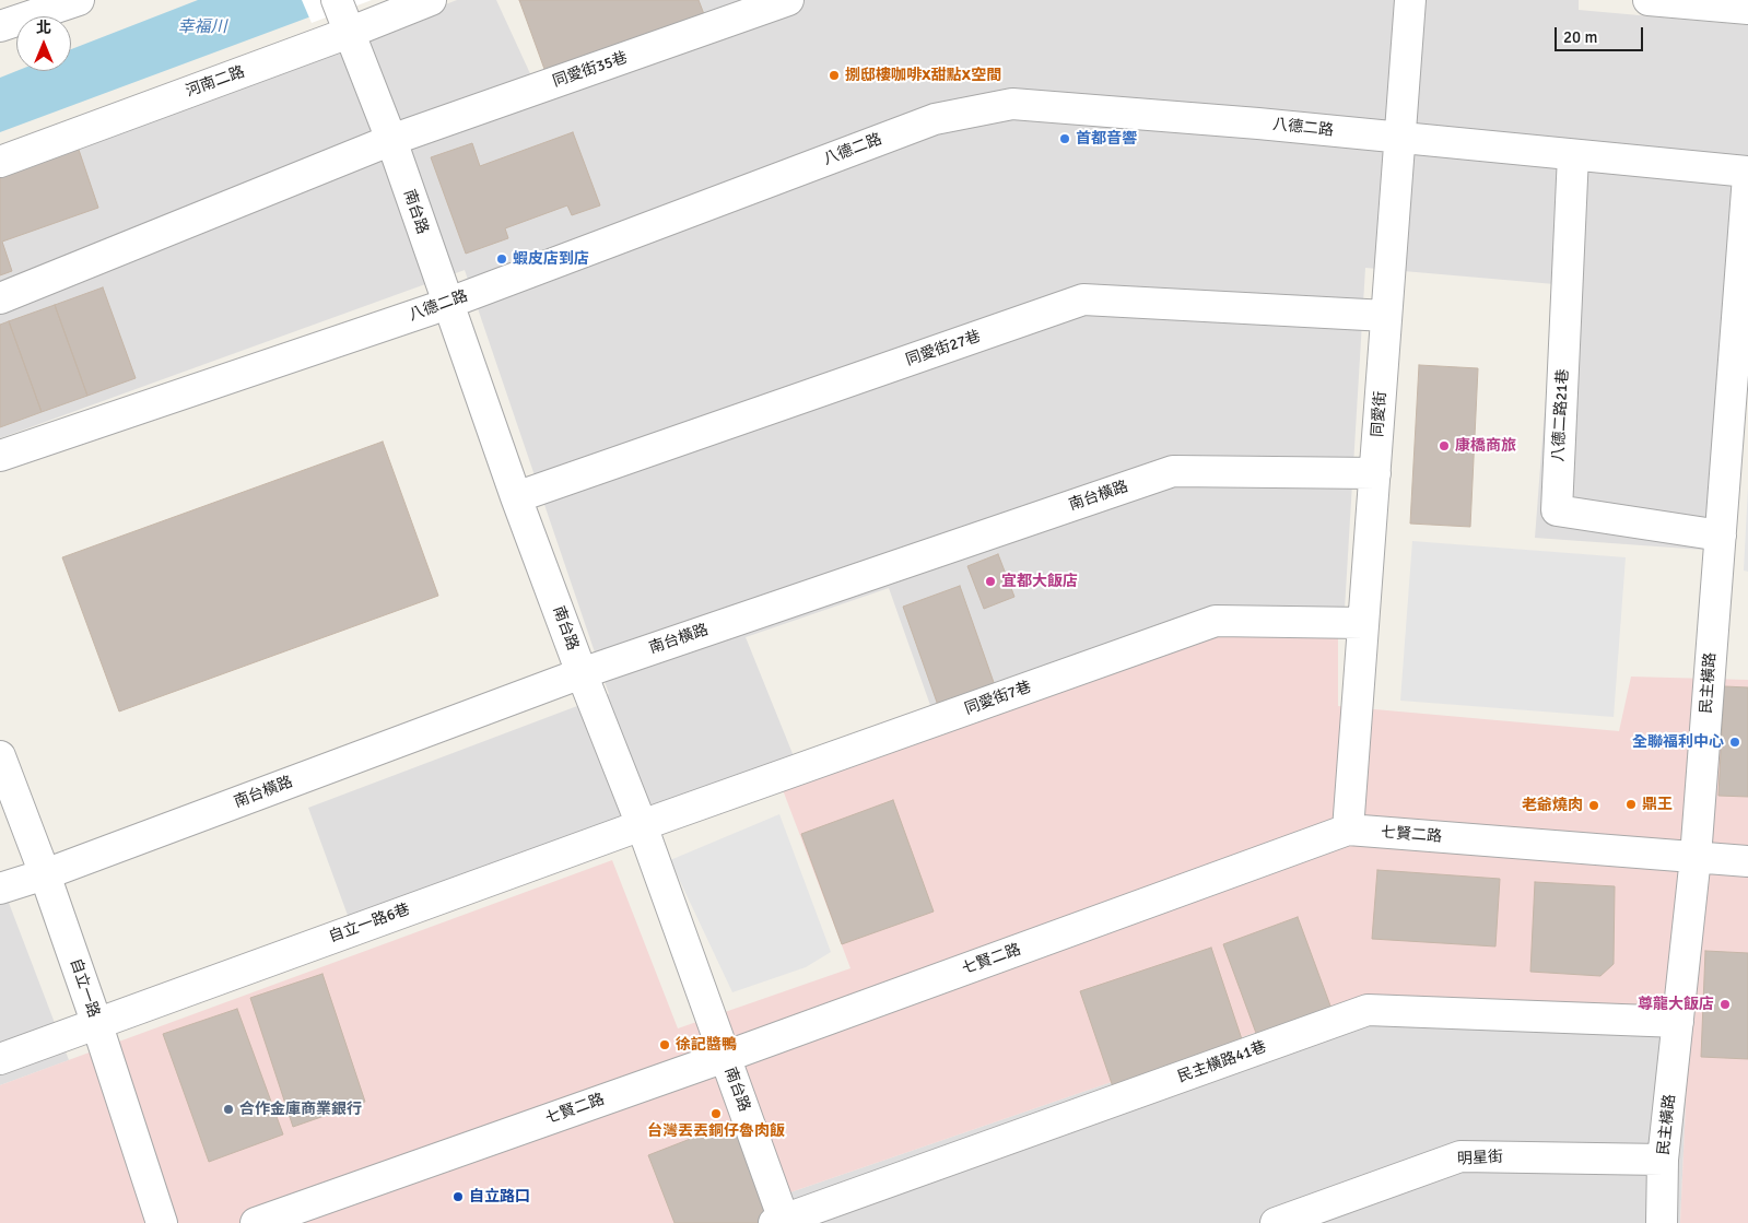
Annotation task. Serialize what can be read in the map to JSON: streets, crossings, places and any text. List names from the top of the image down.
{
  "streets": {
    "street": [
      "同愛街35巷",
      "河南二路",
      "八德二路",
      "南台路",
      "同愛街27巷",
      "同愛街",
      "八德二路21巷",
      "南台橫路",
      "民主橫路",
      "同愛街7巷",
      "七賢二路",
      "自立一路6巷",
      "自立一路",
      "民主橫路41巷",
      "明星街"
    ]
  },
  "crossings": [
    ["同愛街35巷", "南台路"],
    ["河南二路", "南台路"],
    ["八德二路", "南台路"],
    ["八德二路", "同愛街"],
    ["八德二路", "八德二路21巷"],
    ["南台路", "同愛街27巷"],
    ["南台路", "南台橫路"],
    ["南台路", "同愛街7巷"],
    ["南台路", "七賢二路"],
    ["南台路", "自立一路6巷"],
    ["南台路", "民主橫路41巷"],
    ["同愛街27巷", "同愛街"],
    ["同愛街", "南台橫路"],
    ["同愛街", "同愛街7巷"],
    ["同愛街", "七賢二路"],
    ["八德二路21巷", "民主橫路"],
    ["南台橫路", "自立一路"],
    ["民主橫路", "七賢二路"],
    ["民主橫路", "民主橫路41巷"],
    ["民主橫路", "明星街"],
    ["同愛街7巷", "自立一路6巷"],
    ["自立一路6巷", "自立一路"]
  ],
  "water": ["幸福川"],
  "places": [
    "捌邸樓咖啡X甜點X空間",
    "首都音響",
    "蝦皮店到店",
    "康橋商旅",
    "宜都大飯店",
    "全聯福利中心",
    "鼎王",
    "老爺燒肉",
    "尊龍大飯店",
    "徐記醬鴨",
    "合作金庫商業銀行",
    "台灣丟丟銅仔魯肉飯",
    "自立路口"
  ],
  "scale_bar": "20 m",
  "north": "top"
}
